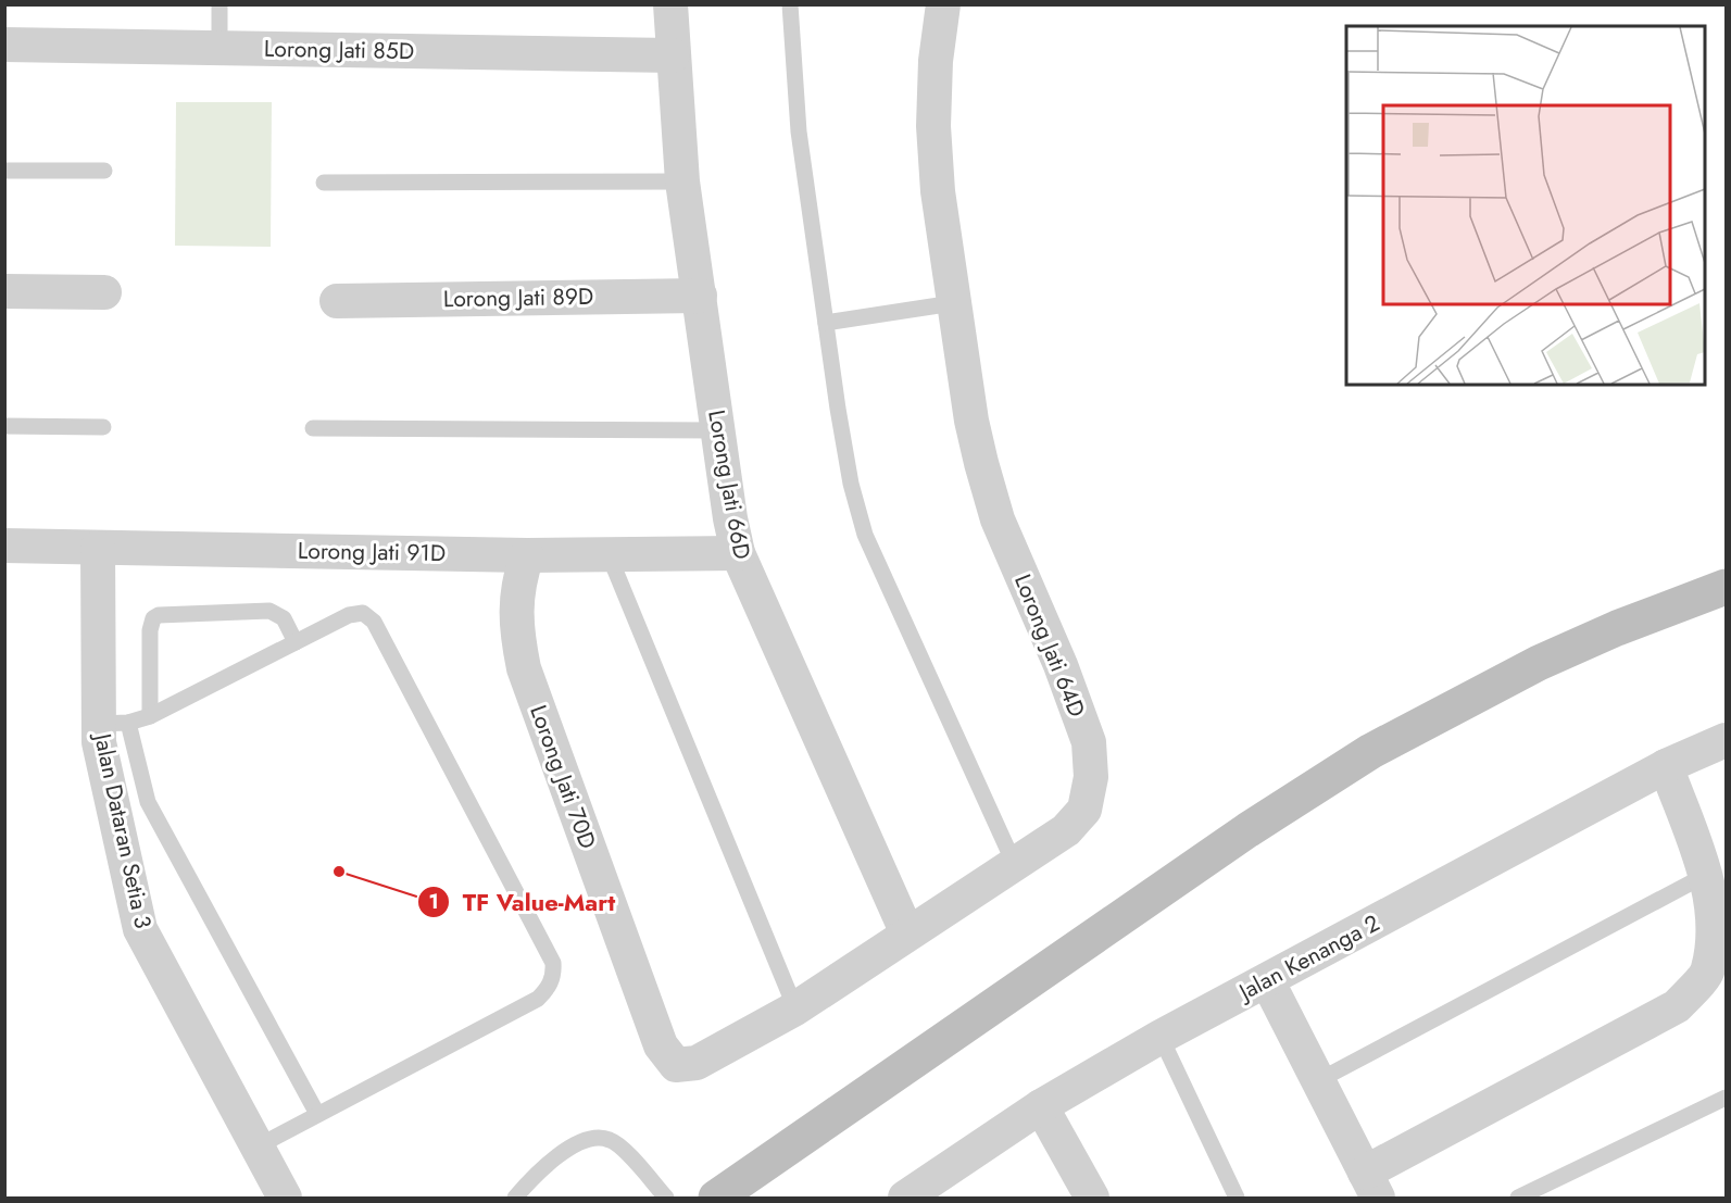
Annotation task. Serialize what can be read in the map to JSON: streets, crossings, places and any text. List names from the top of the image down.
{
  "streets": {
    "street": [
      "Lorong Jati 85D",
      "Lorong Jati 89D",
      "Lorong Jati 66D",
      "Lorong Jati 91D",
      "Lorong Jati 64D",
      "Lorong Jati 70D",
      "Jalan Dataran Setia 3",
      "Jalan Kenanga 2"
    ]
  },
  "crossings": [
    ["Lorong Jati 85D", "Lorong Jati 66D"],
    ["Lorong Jati 89D", "Lorong Jati 66D"],
    ["Lorong Jati 66D", "Lorong Jati 91D"],
    ["Lorong Jati 66D", "Lorong Jati 64D"],
    ["Lorong Jati 91D", "Lorong Jati 70D"],
    ["Lorong Jati 91D", "Jalan Dataran Setia 3"],
    ["Lorong Jati 64D", "Lorong Jati 70D"]
  ],
  "places": ["TF Value-Mart"]
}
